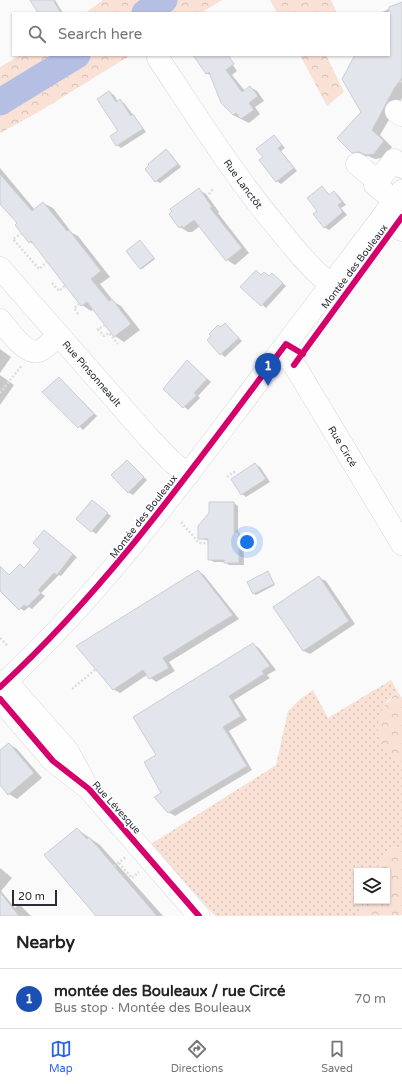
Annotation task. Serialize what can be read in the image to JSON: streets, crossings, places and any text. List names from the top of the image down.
{
  "streets": {
    "street": [
      "Rue Lanctôt",
      "Montée des Bouleaux",
      "Rue Pinsonneault",
      "Rue Circé",
      "Rue Lévesque"
    ]
  },
  "crossings": [
    ["Rue Lanctôt", "Montée des Bouleaux"],
    ["Montée des Bouleaux", "Rue Pinsonneault"],
    ["Montée des Bouleaux", "Rue Circé"],
    ["Montée des Bouleaux", "Rue Lévesque"]
  ],
  "scale_bar": "20 m",
  "page": {
    "search": "Search here",
    "pins": "1",
    "scale": "20 m",
    "heading": "Nearby",
    "list": [
      {
        "mark": "1",
        "name": "montée des Bouleaux / rue Circé",
        "note": "Bus stop · Montée des Bouleaux",
        "value": "70 m"
      }
    ],
    "nav": ["Map", "Directions", "Saved"]
  }
}
